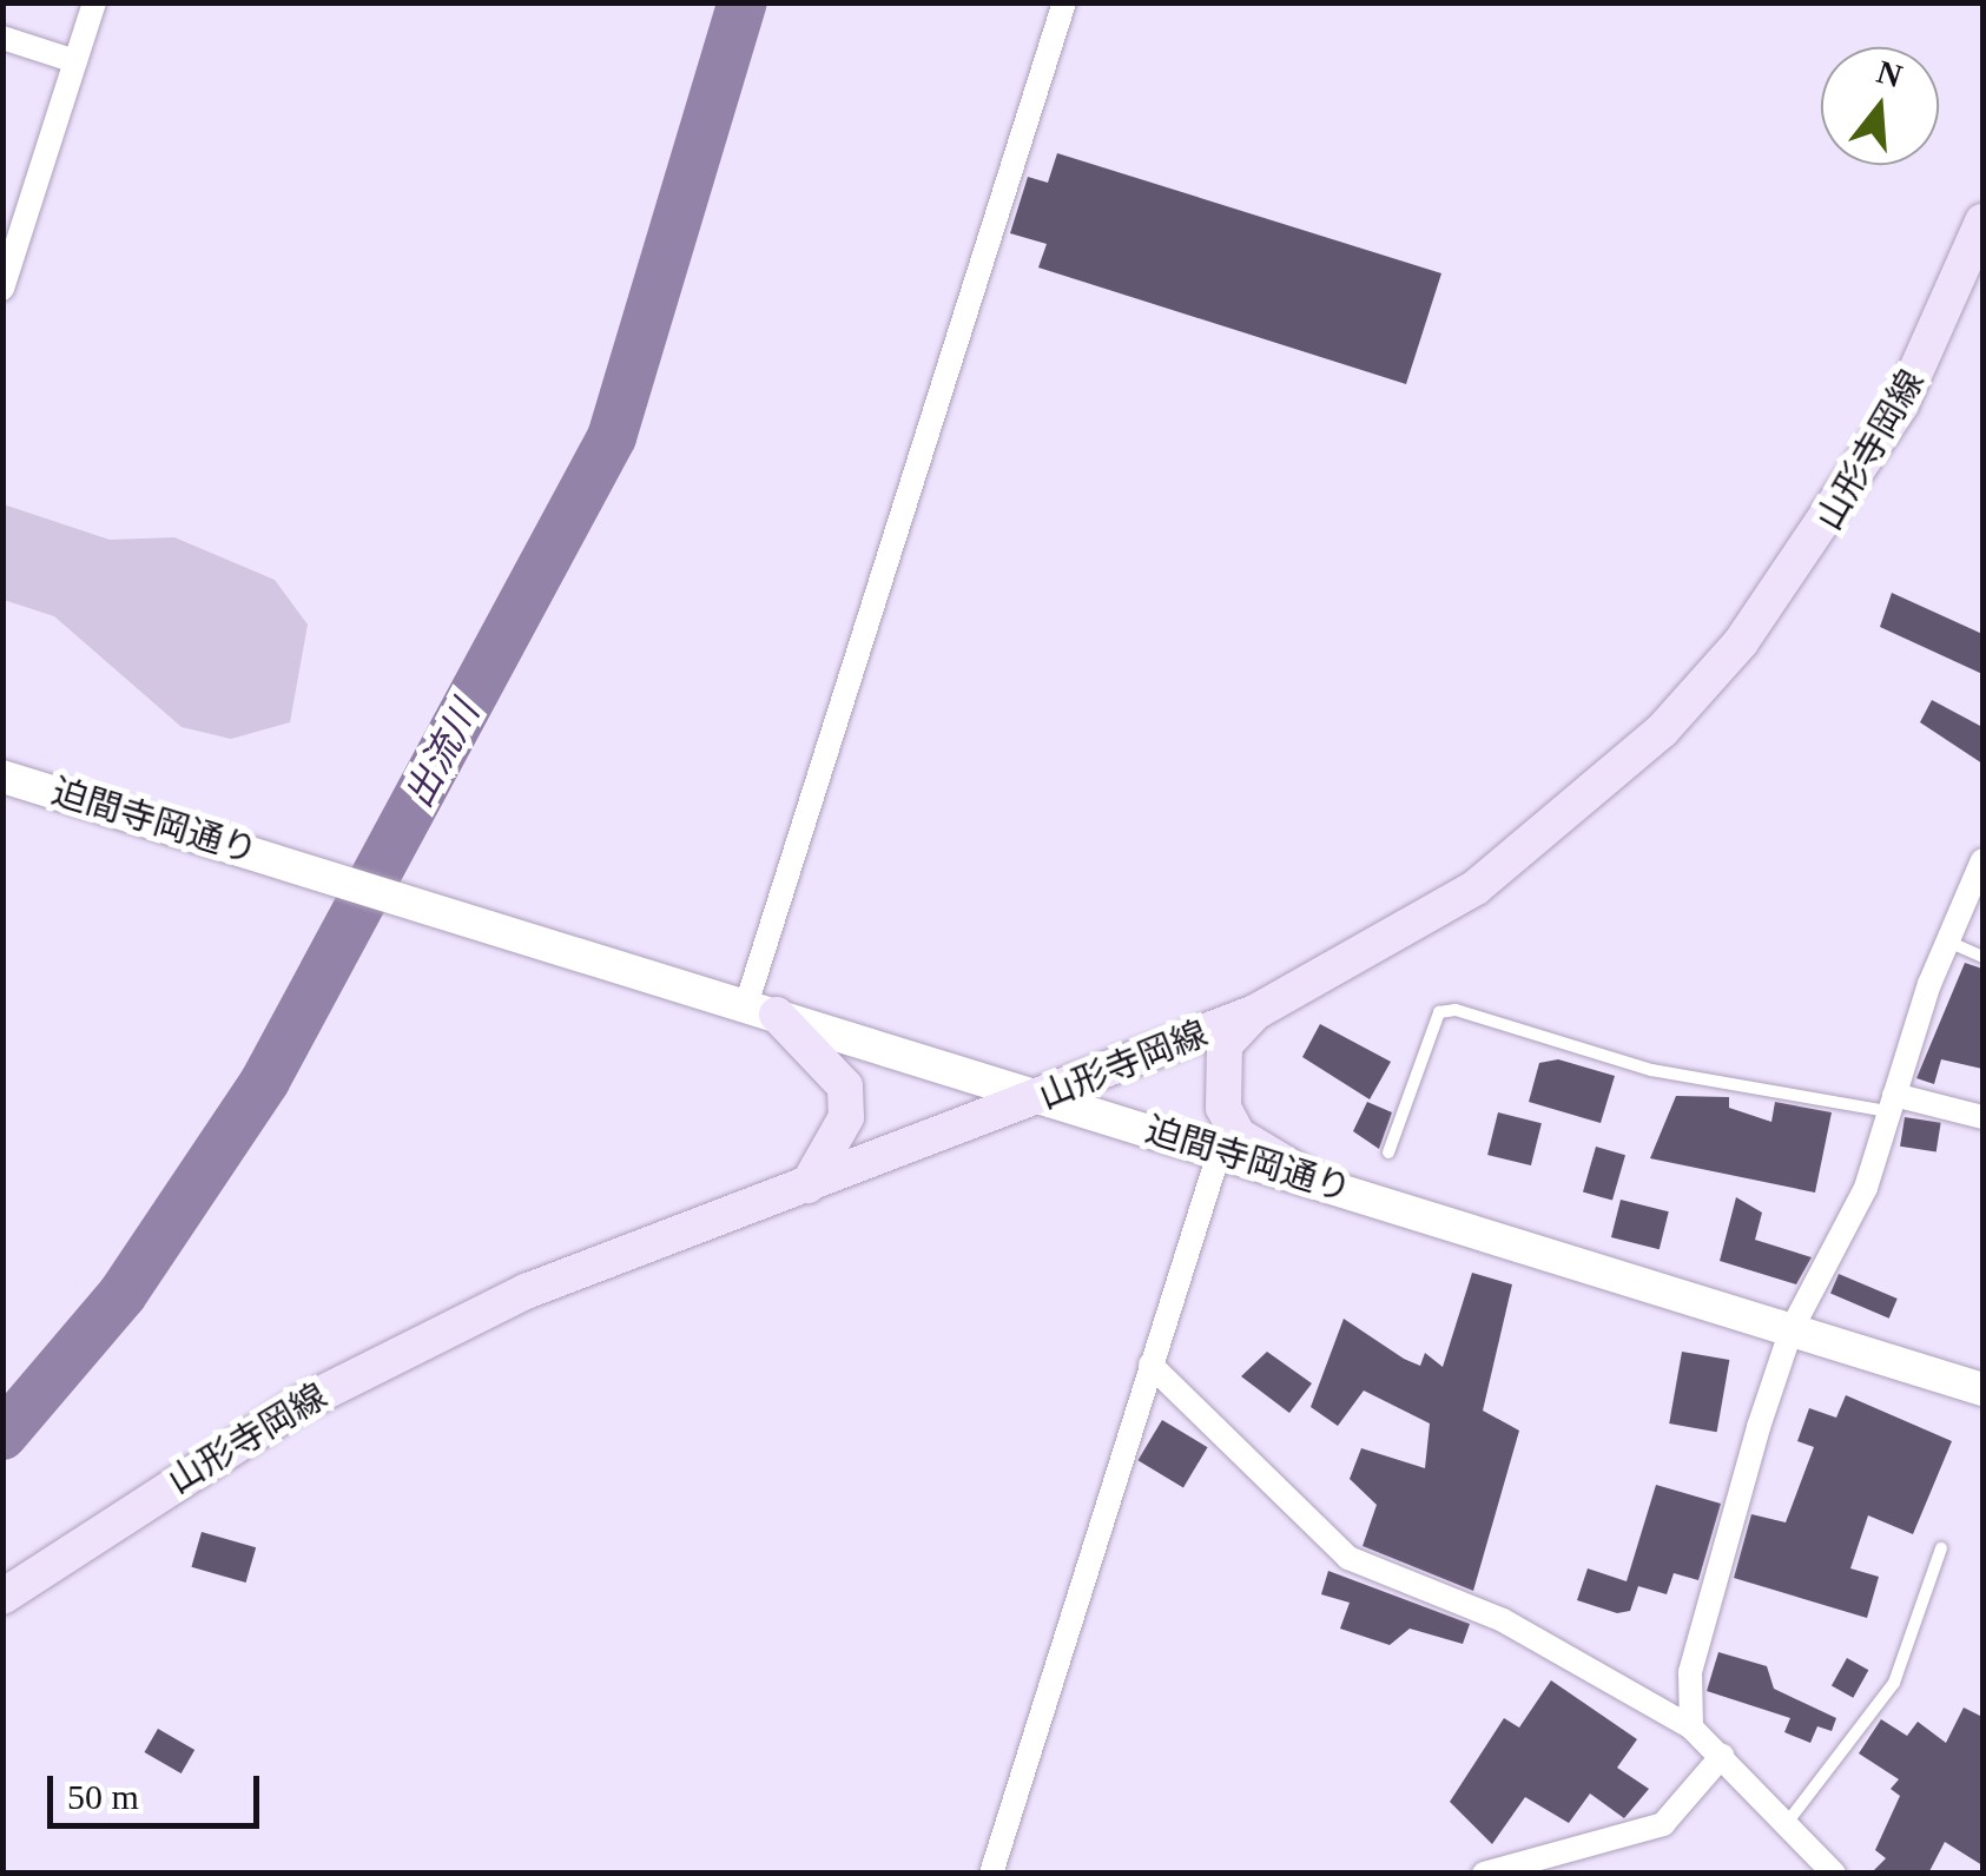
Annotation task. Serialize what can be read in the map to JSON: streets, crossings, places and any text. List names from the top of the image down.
{
  "streets": {
    "main road": ["山形寺岡線"],
    "street": ["迫間寺岡通り"]
  },
  "crossings": [
    ["山形寺岡線", "迫間寺岡通り"]
  ],
  "water": ["出流川"],
  "scale_bar": "50 m",
  "north": "top"
}
